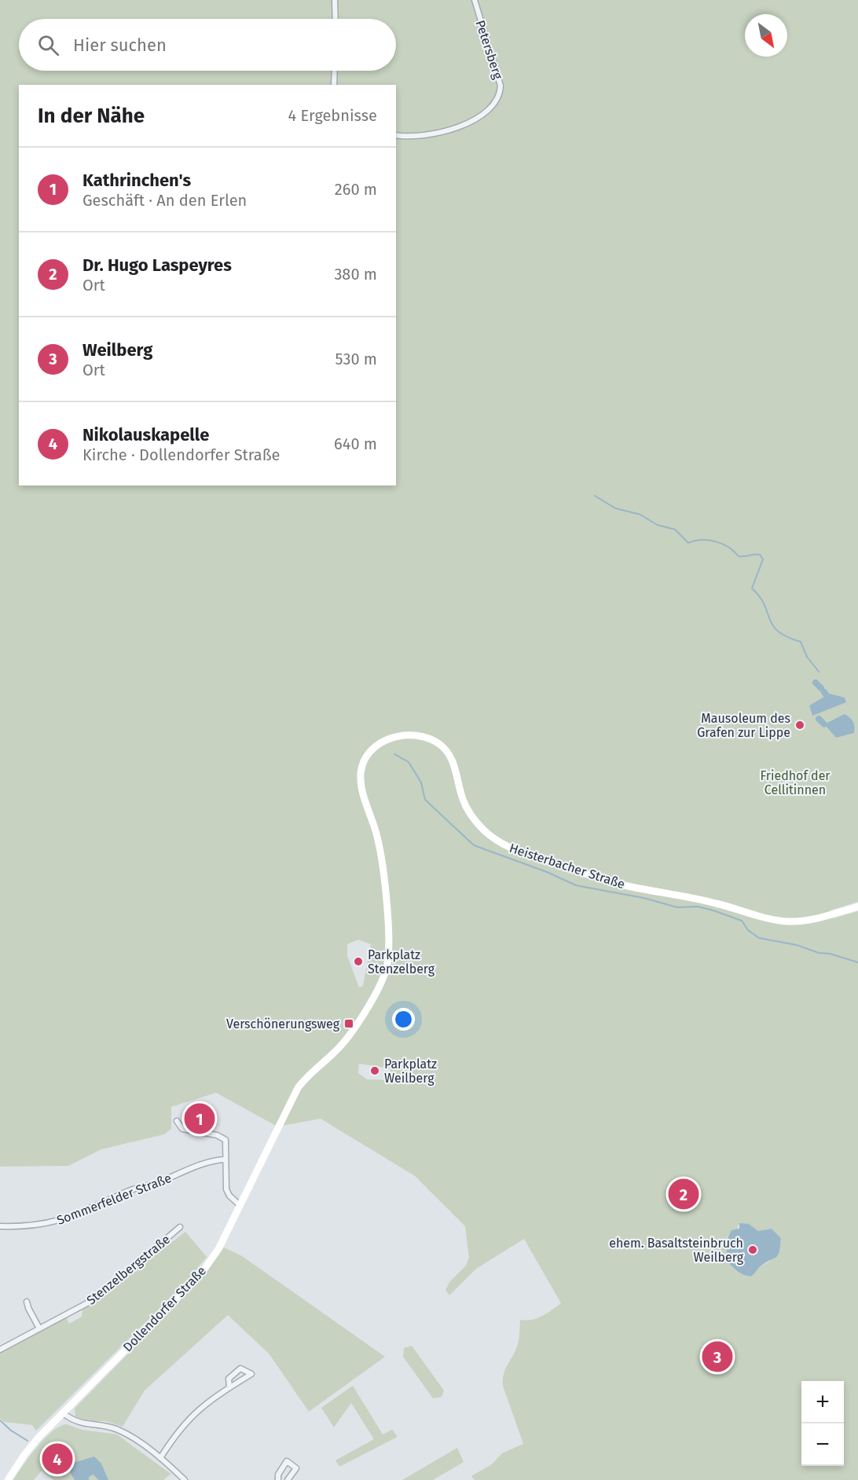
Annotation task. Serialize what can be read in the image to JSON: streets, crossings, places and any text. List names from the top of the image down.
{
  "streets": {
    "main road": ["Heisterbacher Straße", "Dollendorfer Straße"],
    "street": ["Petersberg", "Sommerfelder Straße", "Stenzelbergstraße"]
  },
  "crossings": [
    ["Heisterbacher Straße", "Dollendorfer Straße"]
  ],
  "parks": ["Friedhof der Cellitinnen"],
  "places": {
    "other": [
      "Mausoleum des Grafen zur Lippe",
      "Parkplatz Stenzelberg",
      "Parkplatz Weilberg",
      "ehem. Basaltsteinbruch Weilberg"
    ],
    "transit": ["Verschönerungsweg"]
  },
  "north": "bottom right",
  "page": {
    "search": "Hier suchen",
    "heading": ["In der Nähe", "4 Ergebnisse"],
    "list": [
      {
        "mark": "1",
        "name": "Kathrinchen's",
        "note": "Geschäft · An den Erlen",
        "value": "260 m"
      },
      {
        "mark": "2",
        "name": "Dr. Hugo Laspeyres",
        "note": "Ort",
        "value": "380 m"
      },
      {
        "mark": "3",
        "name": "Weilberg",
        "note": "Ort",
        "value": "530 m"
      },
      {
        "mark": "4",
        "name": "Nikolauskapelle",
        "note": "Kirche · Dollendorfer Straße",
        "value": "640 m"
      }
    ],
    "pins": [
      "1",
      "2",
      "3",
      "4"
    ],
    "map_buttons": ["+", "−"]
  }
}
